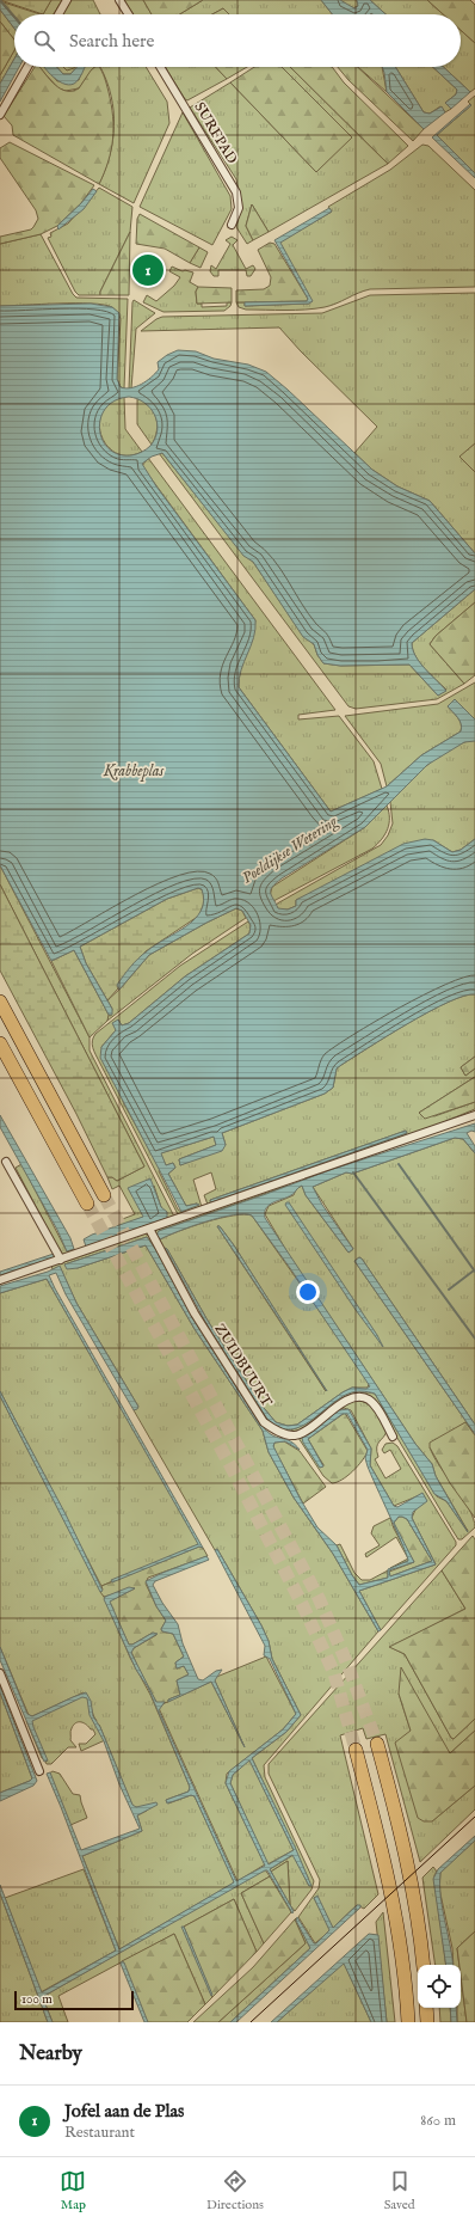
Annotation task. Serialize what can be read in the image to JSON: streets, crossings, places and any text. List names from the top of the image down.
{
  "streets": {
    "street": ["SURFPAD", "ZUIDBUURT"]
  },
  "water": ["Krabbeplas", "Poeldijkse Wetering"],
  "scale_bar": "100 m",
  "page": {
    "search": "Search here",
    "pins": "1",
    "scale": "100 m",
    "heading": "Nearby",
    "list": [
      {
        "mark": "1",
        "name": "Jofel aan de Plas",
        "note": "Restaurant",
        "value": "860 m"
      }
    ],
    "nav": ["Map", "Directions", "Saved"]
  }
}
